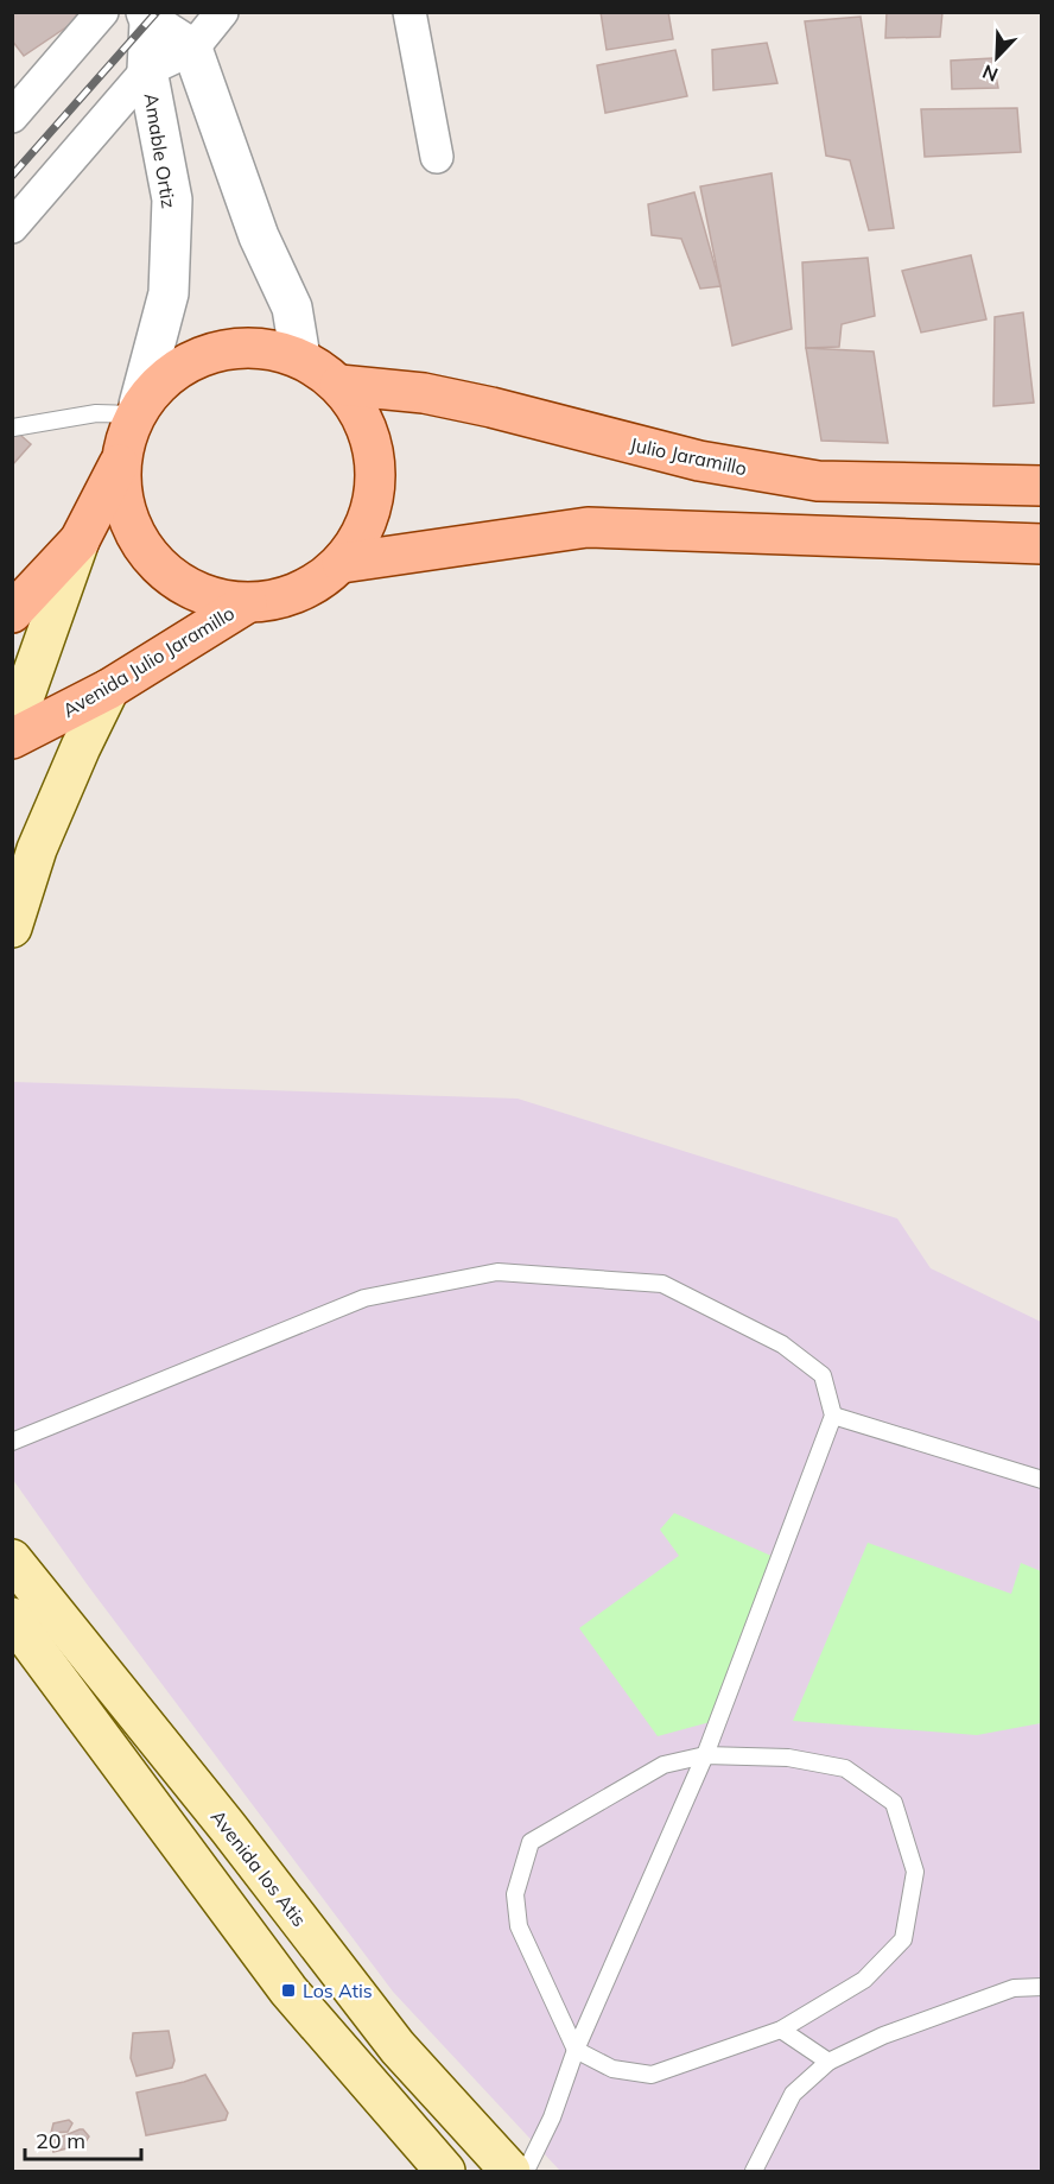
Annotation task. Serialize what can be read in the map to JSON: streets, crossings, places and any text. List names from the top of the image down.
{
  "streets": {
    "main road": ["Julio Jaramillo", "Avenida Julio Jaramillo", "Avenida los Atis"],
    "street": ["Amable Ortiz"]
  },
  "crossings": [
    ["Amable Ortiz", "Julio Jaramillo"],
    ["Julio Jaramillo", "Avenida Julio Jaramillo"]
  ],
  "places": {
    "transit": ["Los Atis"]
  },
  "scale_bar": "20 m",
  "north": "bottom left"
}
